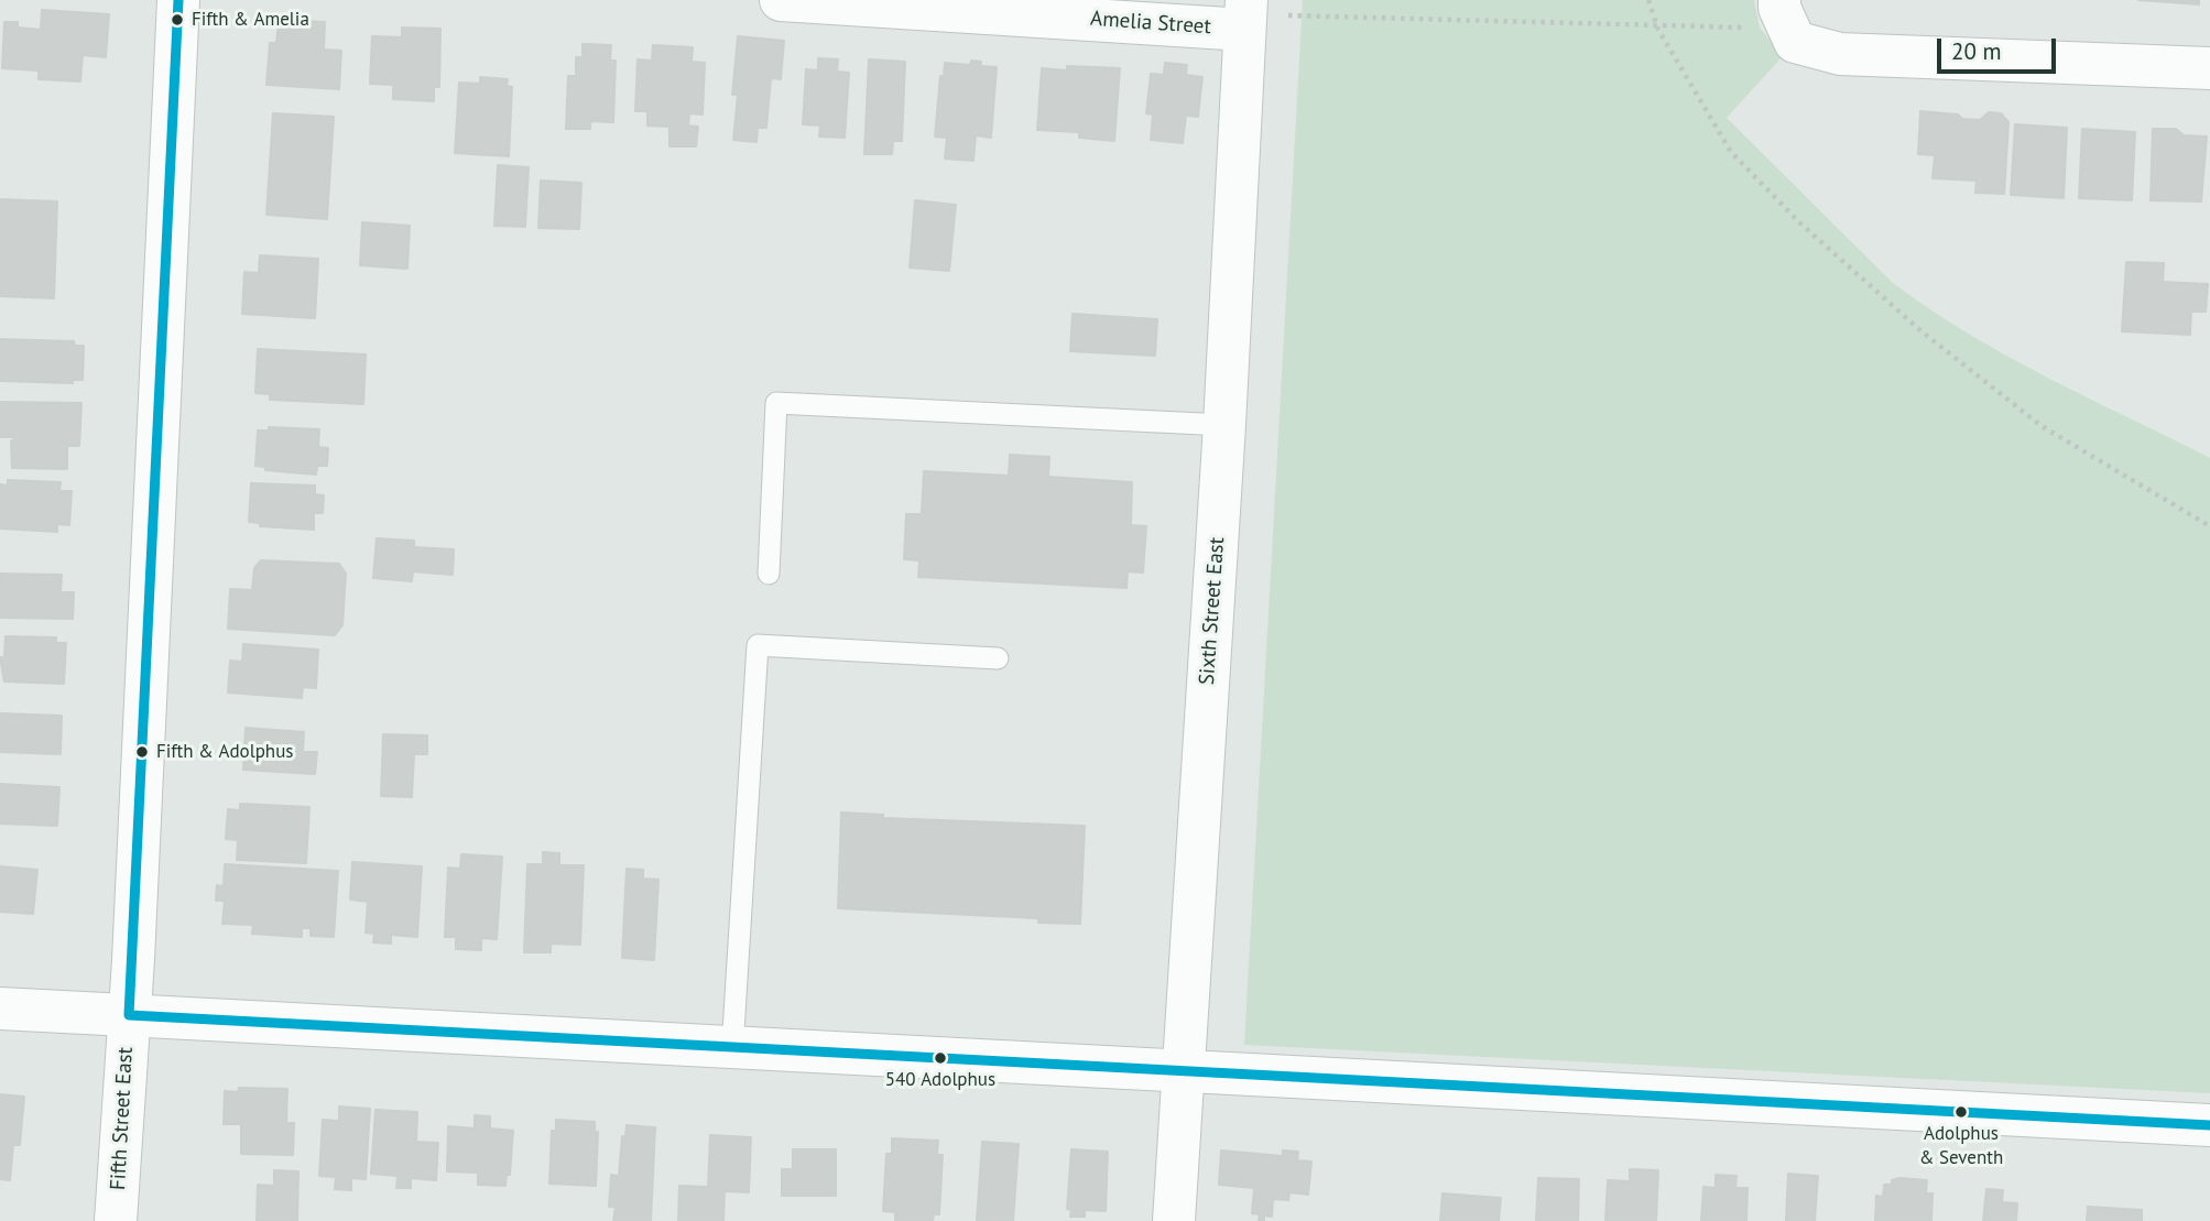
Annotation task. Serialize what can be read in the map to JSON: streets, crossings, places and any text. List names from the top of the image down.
{
  "streets": {
    "street": ["Amelia Street", "Sixth Street East", "Fifth Street East"]
  },
  "crossings": [
    ["Amelia Street", "Sixth Street East"]
  ],
  "places": [
    "Fifth & Amelia",
    "Fifth & Adolphus",
    "540 Adolphus",
    "Adolphus & Seventh"
  ],
  "scale_bar": "20 m"
}
